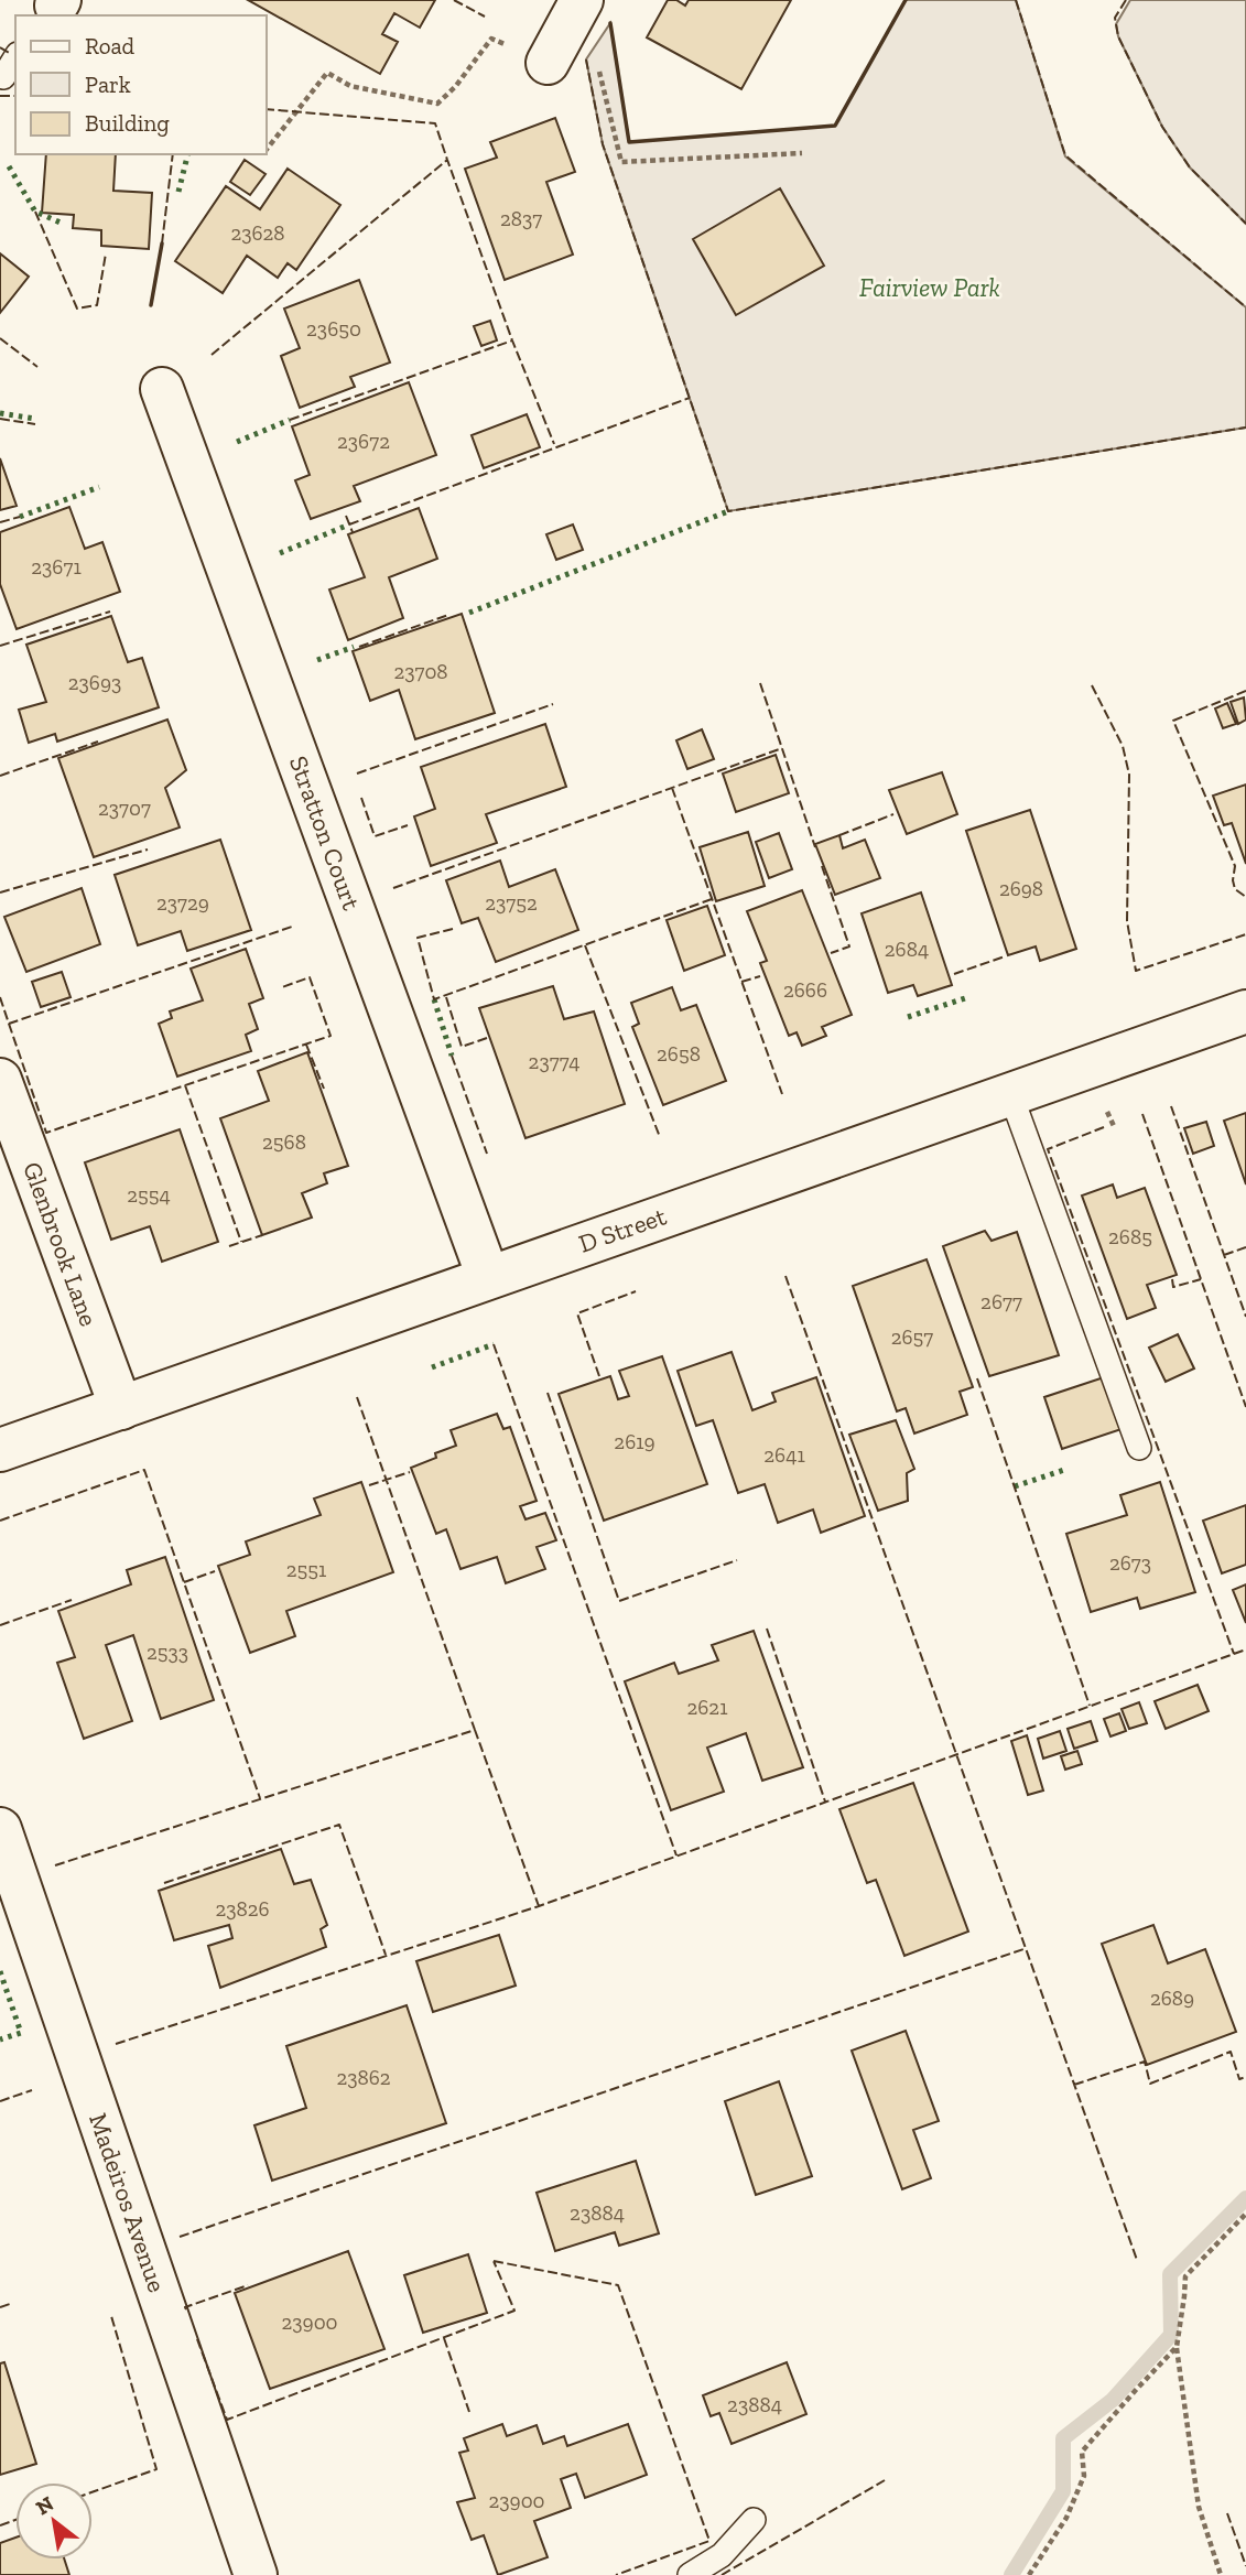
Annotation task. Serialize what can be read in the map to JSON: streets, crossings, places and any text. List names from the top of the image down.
{
  "streets": {
    "street": [
      "Stratton Court",
      "D Street",
      "Glenbrook Lane",
      "Madeiros Avenue"
    ]
  },
  "crossings": [
    ["Stratton Court", "D Street"],
    ["D Street", "Glenbrook Lane"]
  ],
  "parks": ["Fairview Park"],
  "house_numbers": [
    "2837",
    "23628",
    "23650",
    "23672",
    "23671",
    "23708",
    "23693",
    "23707",
    "2698",
    "23729",
    "23752",
    "2684",
    "2666",
    "2658",
    "23774",
    "2568",
    "2554",
    "2685",
    "2677",
    "2657",
    "2619",
    "2641",
    "2673",
    "2551",
    "2533",
    "2621",
    "23826",
    "2689",
    "23862",
    "23884",
    "23900",
    "23884",
    "23900"
  ],
  "legend": ["Road", "Park", "Building"],
  "north": "top left"
}
